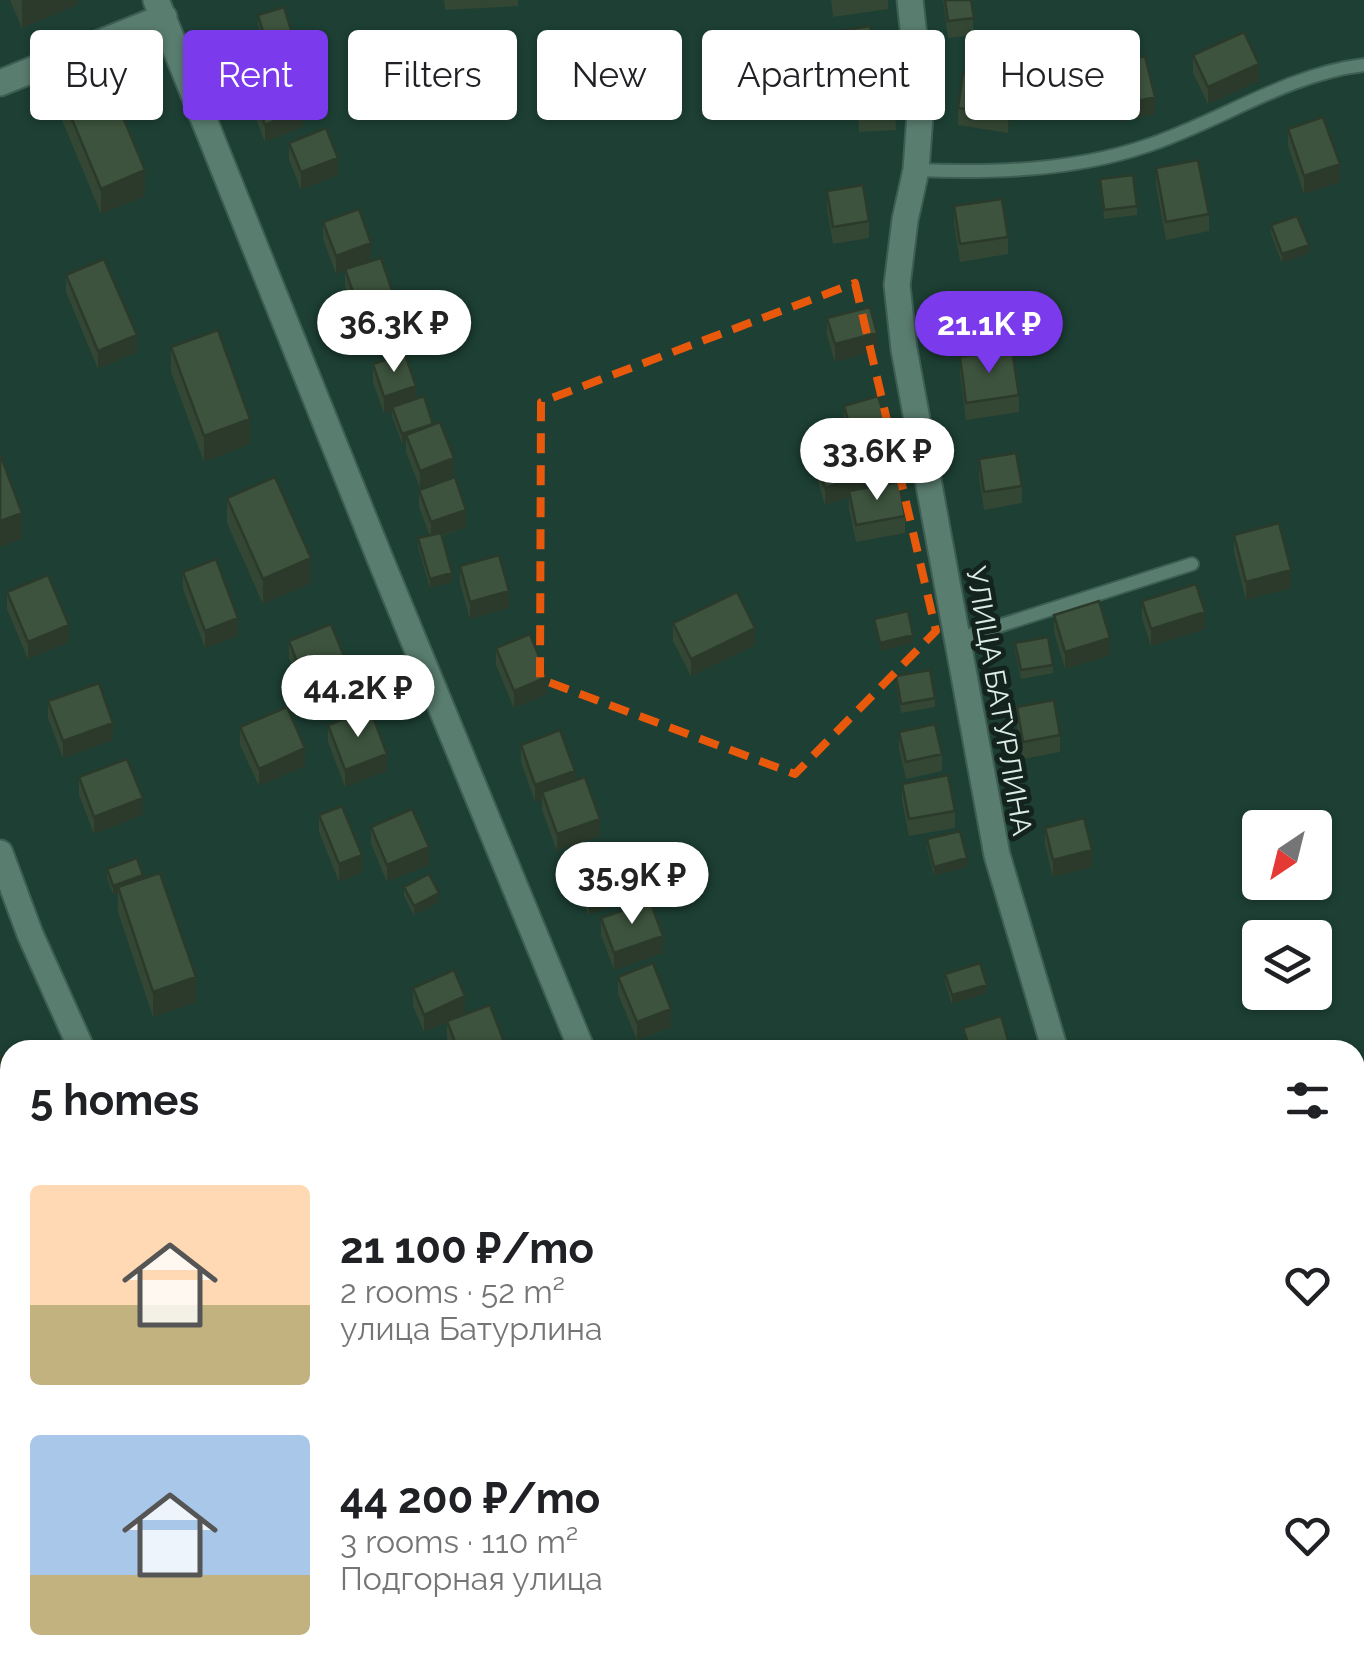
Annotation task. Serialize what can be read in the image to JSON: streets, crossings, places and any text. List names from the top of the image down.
{
  "streets": {
    "street": ["УЛИЦА БАТУРЛИНА"]
  },
  "north": "bottom left",
  "page": {
    "chip": [
      "Buy",
      "Rent",
      "Filters",
      "New",
      "Apartment",
      "House"
    ],
    "price": [
      "36.3K ₽",
      "21.1K ₽",
      "33.6K ₽",
      "44.2K ₽",
      "35.9K ₽"
    ],
    "heading": "5 homes",
    "list": [
      {
        "name": "21 100 ₽/mo",
        "note": "2 rooms · 52 m² · улица Батурлина"
      },
      {
        "name": "44 200 ₽/mo",
        "note": "3 rooms · 110 m² · Подгорная улица"
      }
    ]
  }
}
